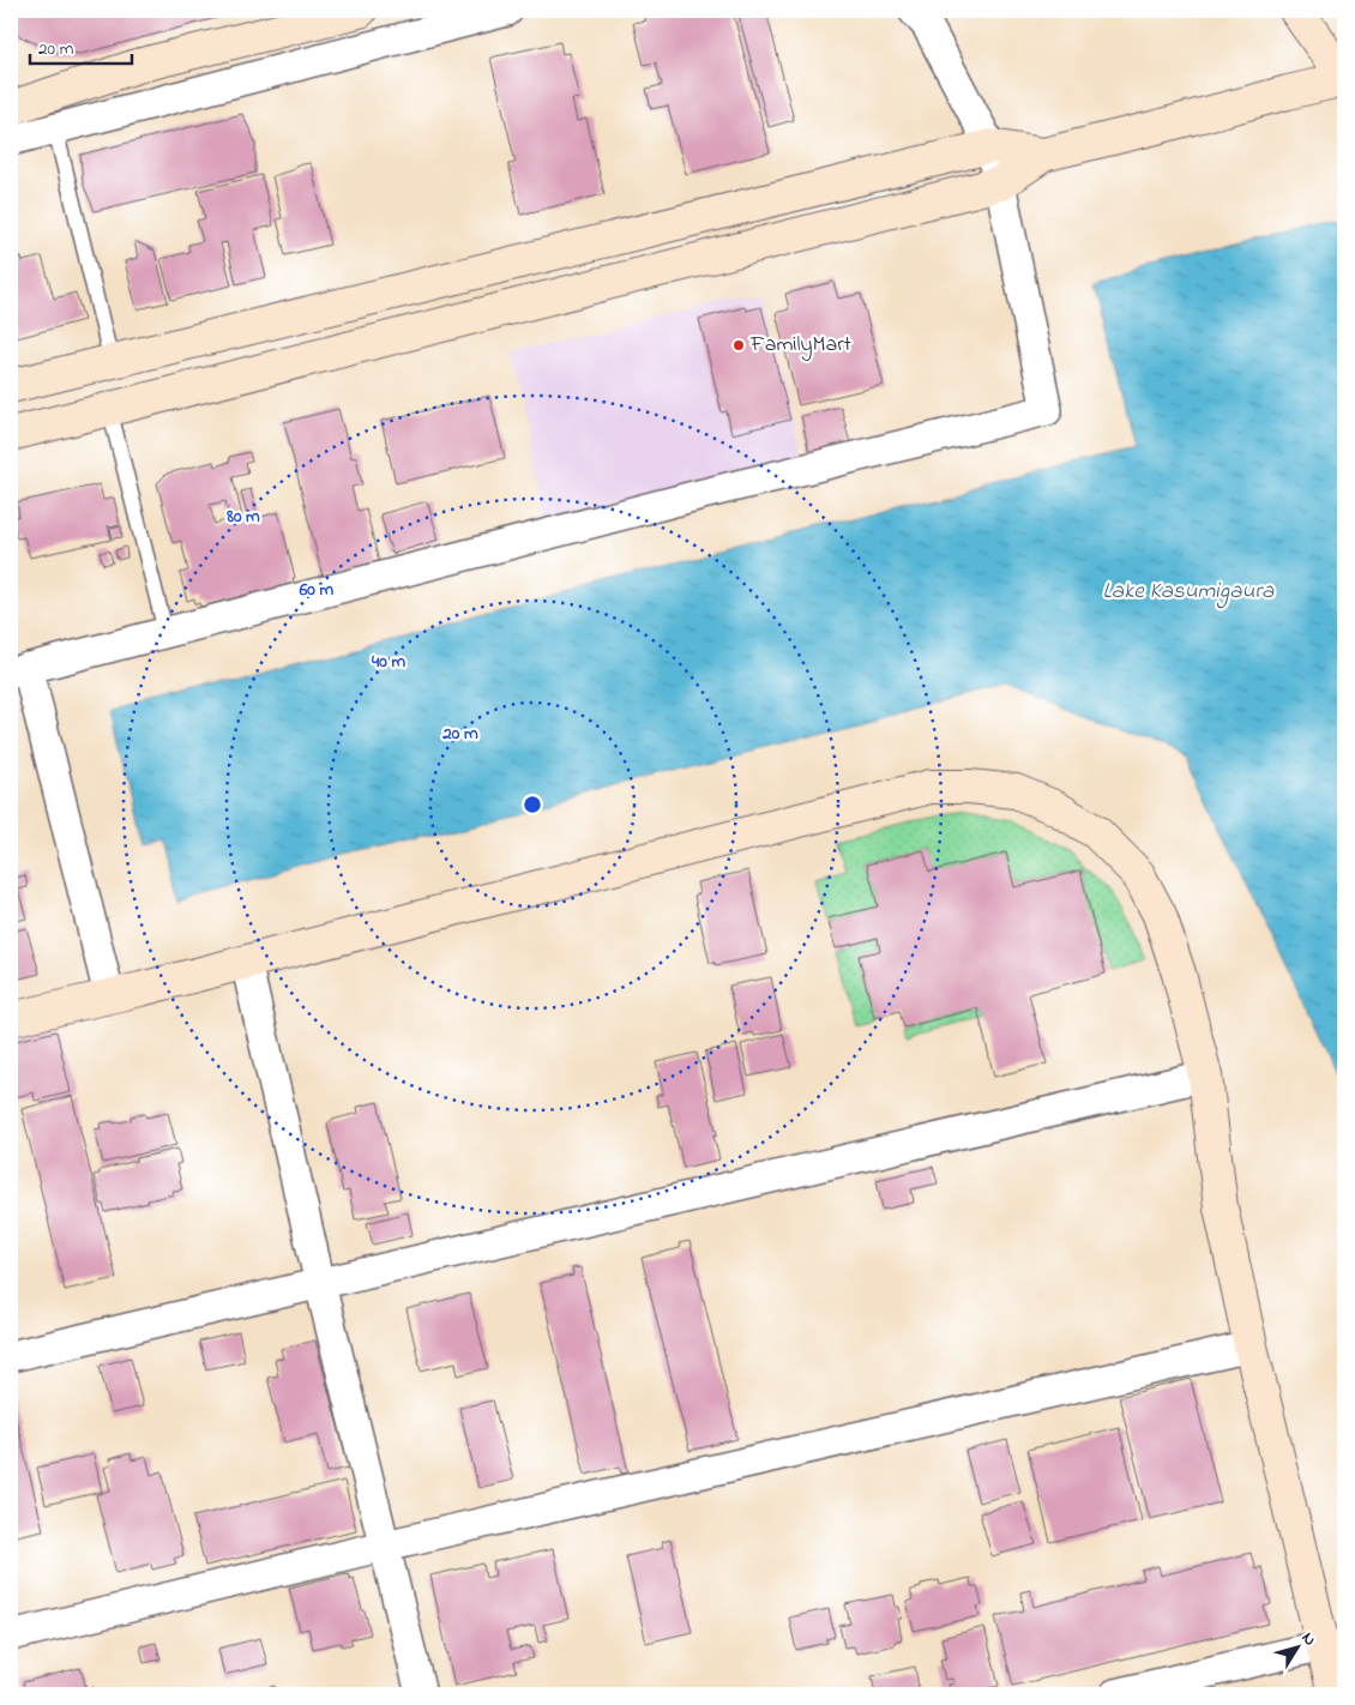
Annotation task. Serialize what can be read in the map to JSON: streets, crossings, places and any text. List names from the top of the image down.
{
  "water": ["Lake Kasumigaura"],
  "places": ["FamilyMart"],
  "scale_bar": "20 m",
  "north": "top right",
  "rings": [
    "80 m",
    "60 m",
    "40 m",
    "20 m"
  ]
}
